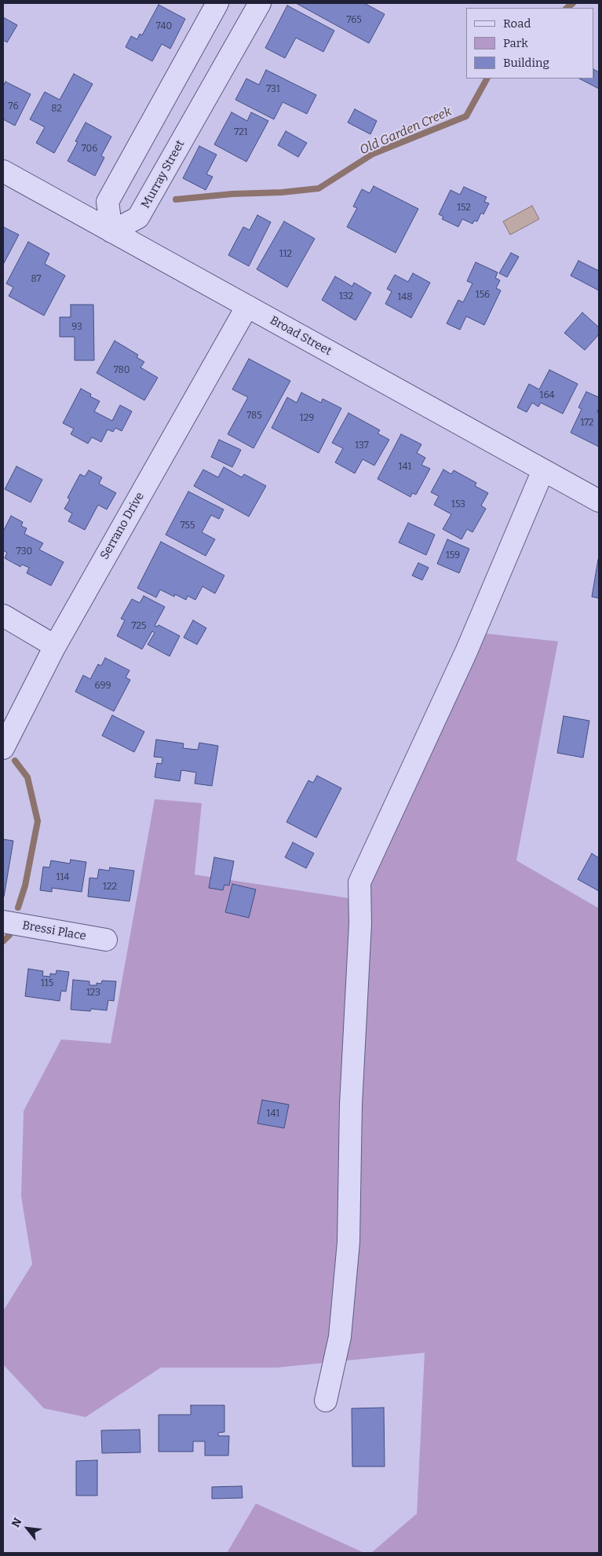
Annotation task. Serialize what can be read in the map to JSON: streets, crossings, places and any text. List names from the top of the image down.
{
  "streets": {
    "street": [
      "Murray Street",
      "Broad Street",
      "Serrano Drive",
      "Bressi Place"
    ]
  },
  "crossings": [
    ["Murray Street", "Broad Street"],
    ["Broad Street", "Serrano Drive"]
  ],
  "water": ["Old Garden Creek"],
  "house_numbers": [
    "765",
    "740",
    "731",
    "76",
    "82",
    "721",
    "706",
    "152",
    "112",
    "87",
    "156",
    "132",
    "148",
    "93",
    "780",
    "164",
    "785",
    "129",
    "172",
    "137",
    "141",
    "153",
    "755",
    "730",
    "159",
    "725",
    "699",
    "114",
    "122",
    "115",
    "123",
    "141"
  ],
  "legend": ["Road", "Park", "Building"],
  "north": "top left"
}
